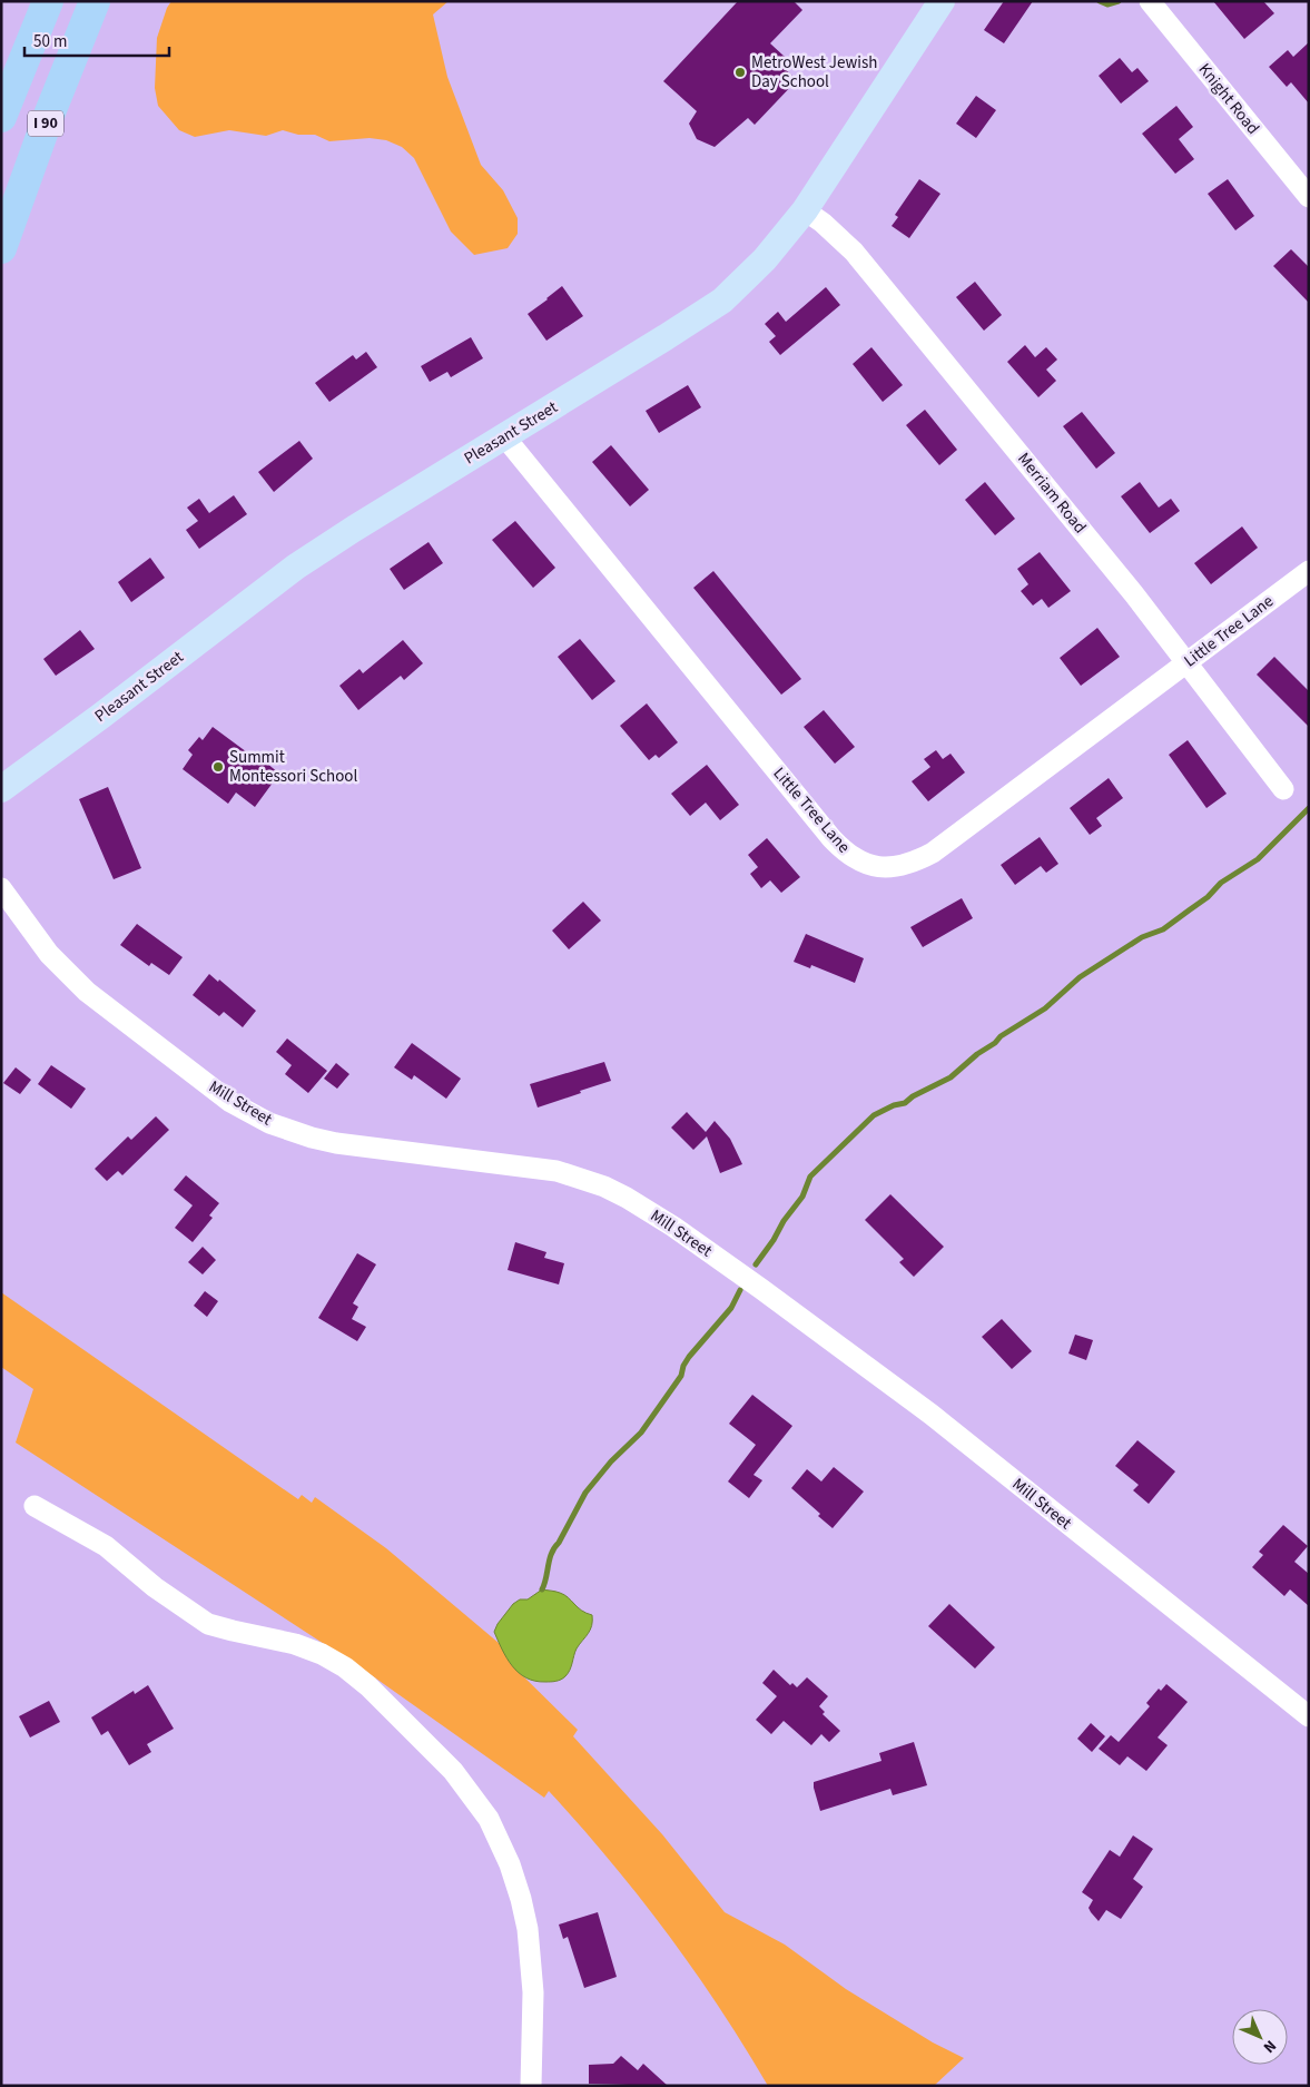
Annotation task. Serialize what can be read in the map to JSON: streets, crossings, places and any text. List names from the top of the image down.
{
  "streets": {
    "highway": ["I 90"],
    "main road": ["Pleasant Street"],
    "street": [
      "Knight Road",
      "Merriam Road",
      "Little Tree Lane",
      "Mill Street"
    ]
  },
  "crossings": [
    ["Pleasant Street", "Merriam Road"],
    ["Pleasant Street", "Little Tree Lane"],
    ["Merriam Road", "Little Tree Lane"]
  ],
  "places": ["MetroWest Jewish Day School", "Summit Montessori School"],
  "scale_bar": "50 m",
  "north": "bottom right"
}
